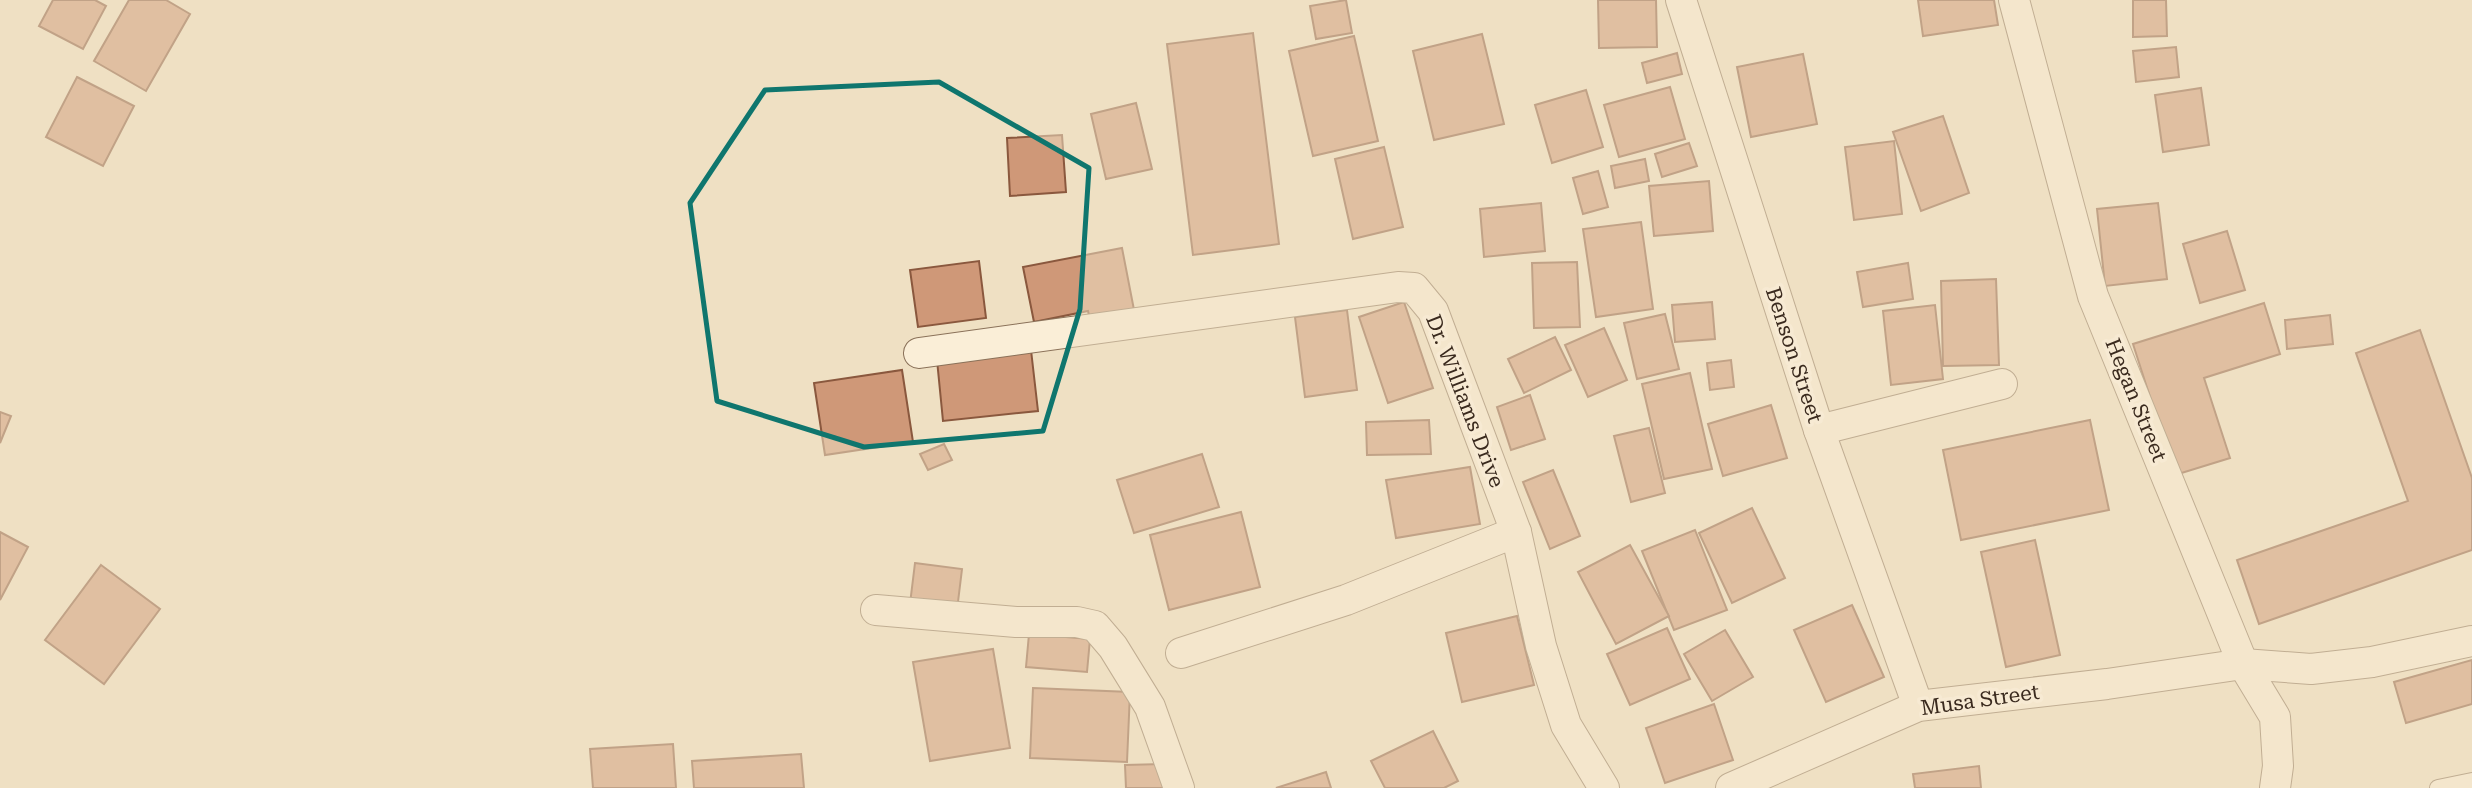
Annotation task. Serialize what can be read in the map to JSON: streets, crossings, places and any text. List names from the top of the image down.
{
  "streets": {
    "street": [
      "Benson Street",
      "Hegan Street",
      "Dr. Williams Drive",
      "Musa Street"
    ]
  },
  "crossings": [
    ["Benson Street", "Musa Street"],
    ["Hegan Street", "Musa Street"]
  ]
}
